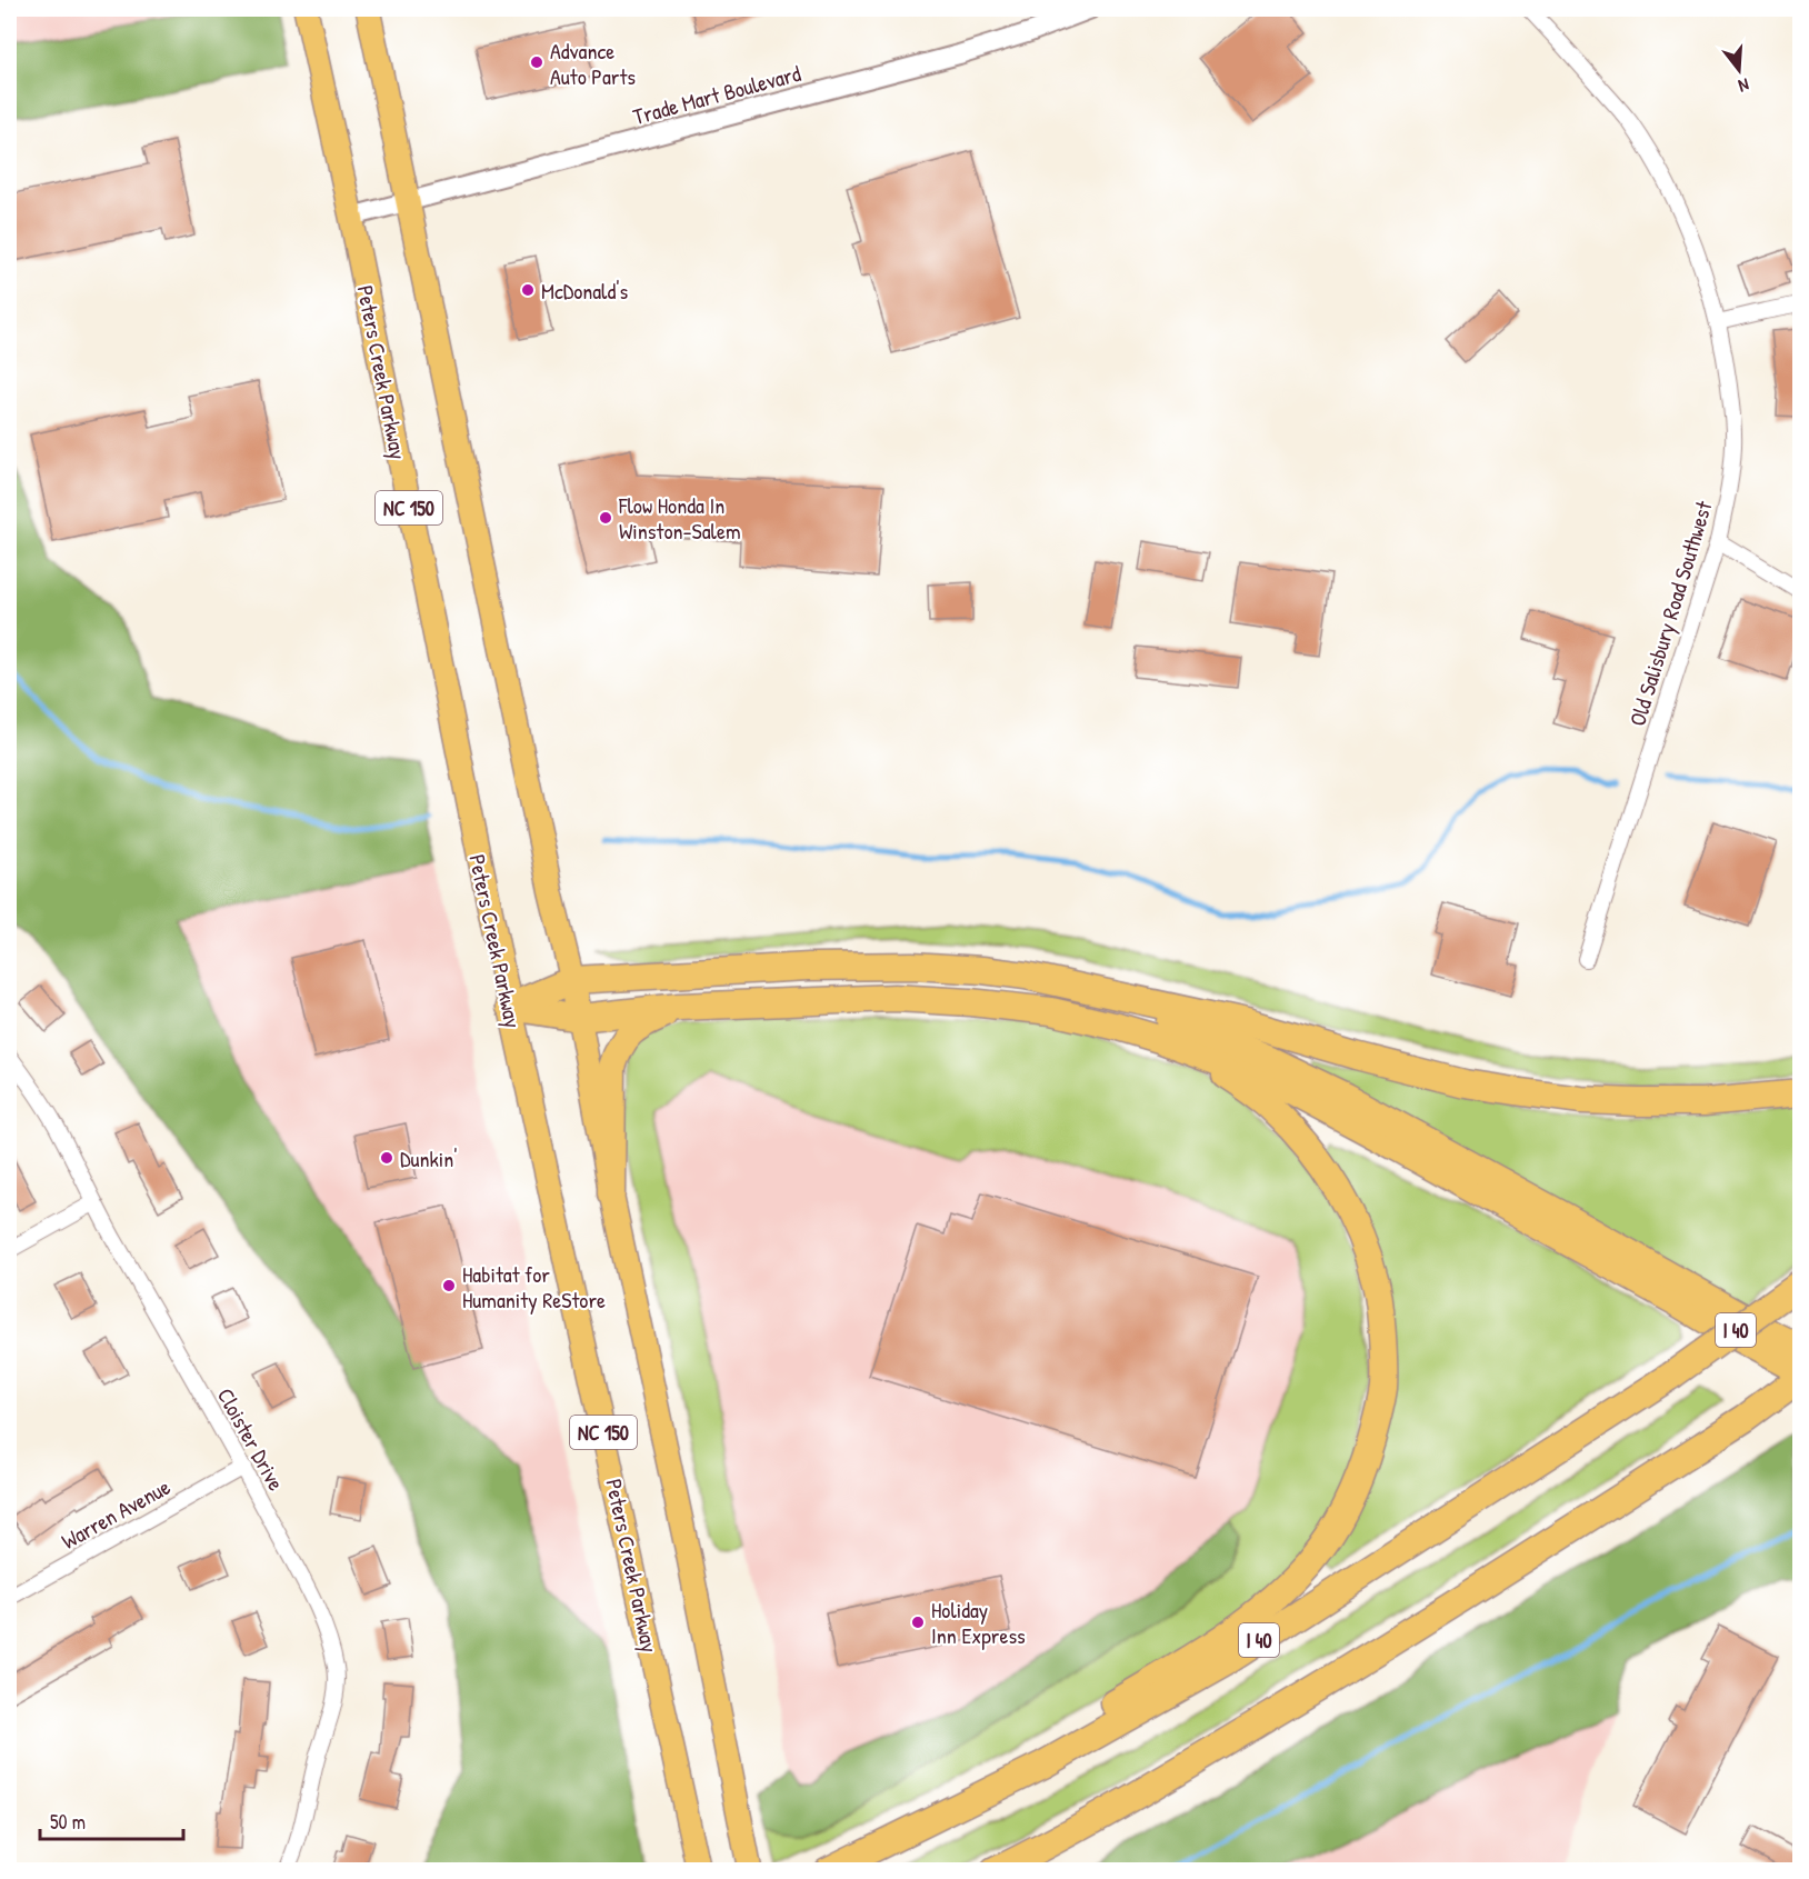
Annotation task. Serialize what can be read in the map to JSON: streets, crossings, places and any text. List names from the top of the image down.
{
  "streets": {
    "highway": ["I 40"],
    "main road": ["Peters Creek Parkway", "NC 150"],
    "street": [
      "Trade Mart Boulevard",
      "Old Salisbury Road Southwest",
      "Cloister Drive",
      "Warren Avenue"
    ]
  },
  "crossings": [
    ["Trade Mart Boulevard", "Peters Creek Parkway"],
    ["Trade Mart Boulevard", "NC 150"],
    ["Cloister Drive", "Warren Avenue"]
  ],
  "places": [
    "Advance Auto Parts",
    "McDonald's",
    "Flow Honda In Winston-Salem",
    "Dunkin'",
    "Habitat for Humanity ReStore",
    "Holiday Inn Express"
  ],
  "scale_bar": "50 m",
  "north": "bottom"
}
